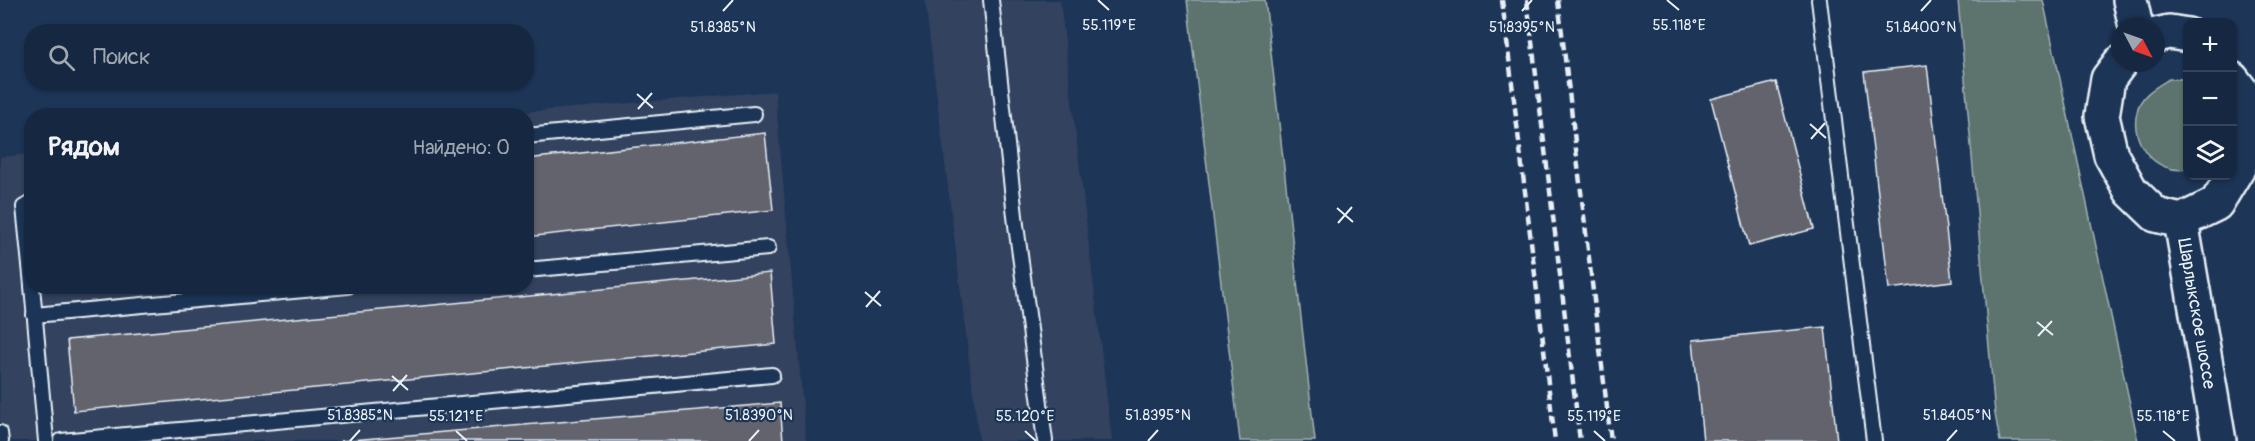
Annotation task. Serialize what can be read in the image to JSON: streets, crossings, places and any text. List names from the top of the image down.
{
  "streets": {
    "street": ["Шарлыкское шоссе"]
  },
  "north": "bottom right",
  "page": {
    "map_buttons": ["+", "−"],
    "search": "Поиск",
    "heading": ["Рядом", "Найдено: 0"]
  },
  "coordinates": [
    "55.119°E",
    "55.118°E",
    "51.8395°N",
    "51.8400°N",
    "51.8385°N",
    "51.8390°N",
    "51.8405°N",
    "55.121°E",
    "55.120°E"
  ]
}
